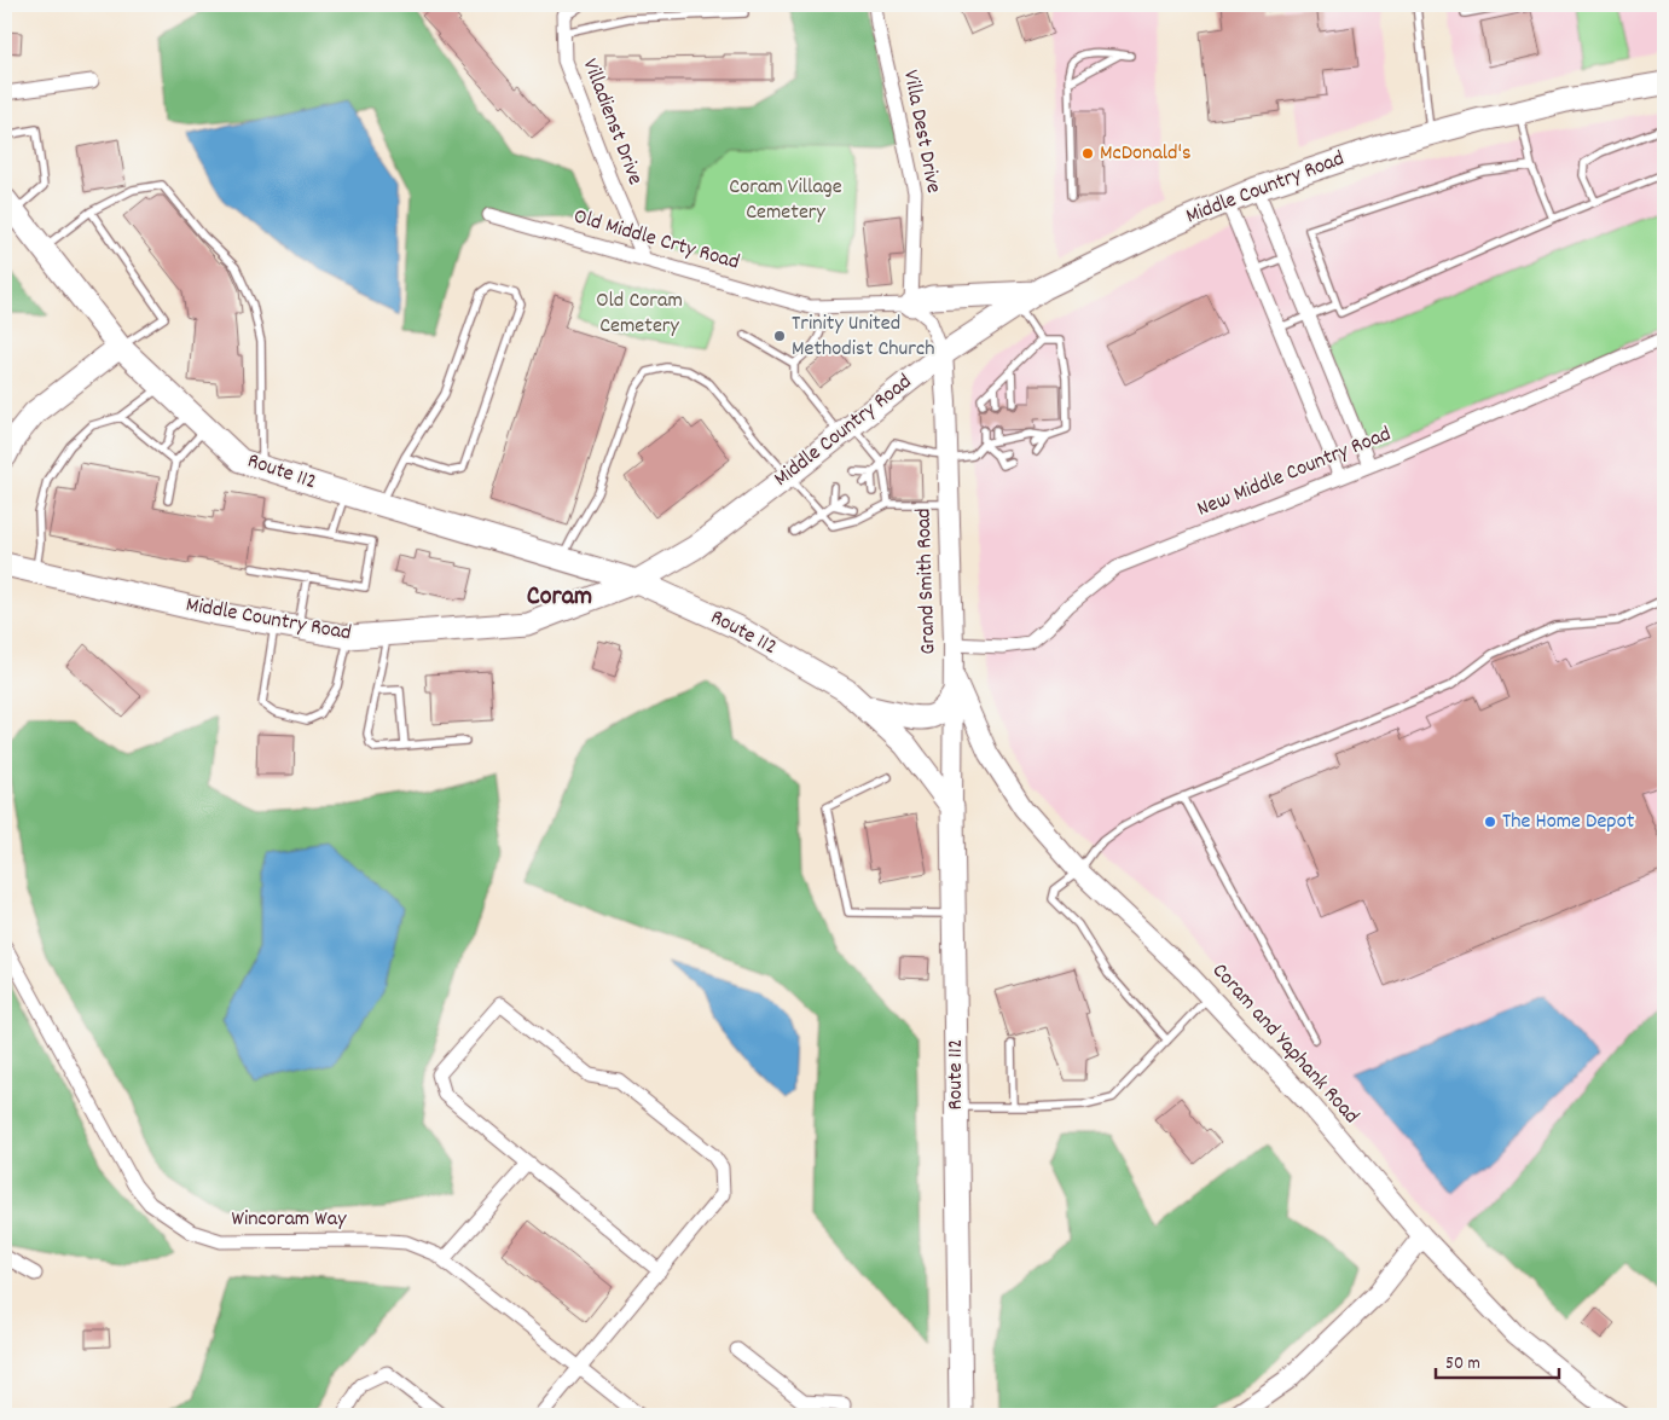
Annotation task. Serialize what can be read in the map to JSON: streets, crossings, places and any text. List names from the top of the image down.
{
  "streets": {
    "main road": [
      "Middle Country Road",
      "Route 112",
      "Grand Smith Road",
      "Coram and Yaphank Road"
    ],
    "street": [
      "Villadienst Drive",
      "Villa Dest Drive",
      "Old Middle Crty Road",
      "New Middle Country Road",
      "Wincoram Way"
    ]
  },
  "crossings": [
    ["Villadienst Drive", "Old Middle Crty Road"],
    ["Villa Dest Drive", "Old Middle Crty Road"],
    ["Middle Country Road", "Route 112"],
    ["Middle Country Road", "Grand Smith Road"],
    ["Route 112", "Grand Smith Road"],
    ["New Middle Country Road", "Grand Smith Road"],
    ["Grand Smith Road", "Coram and Yaphank Road"]
  ],
  "districts": ["Coram"],
  "parks": ["Coram Village Cemetery", "Old Coram Cemetery"],
  "places": ["McDonald's", "Trinity United Methodist Church", "The Home Depot"],
  "scale_bar": "50 m"
}
